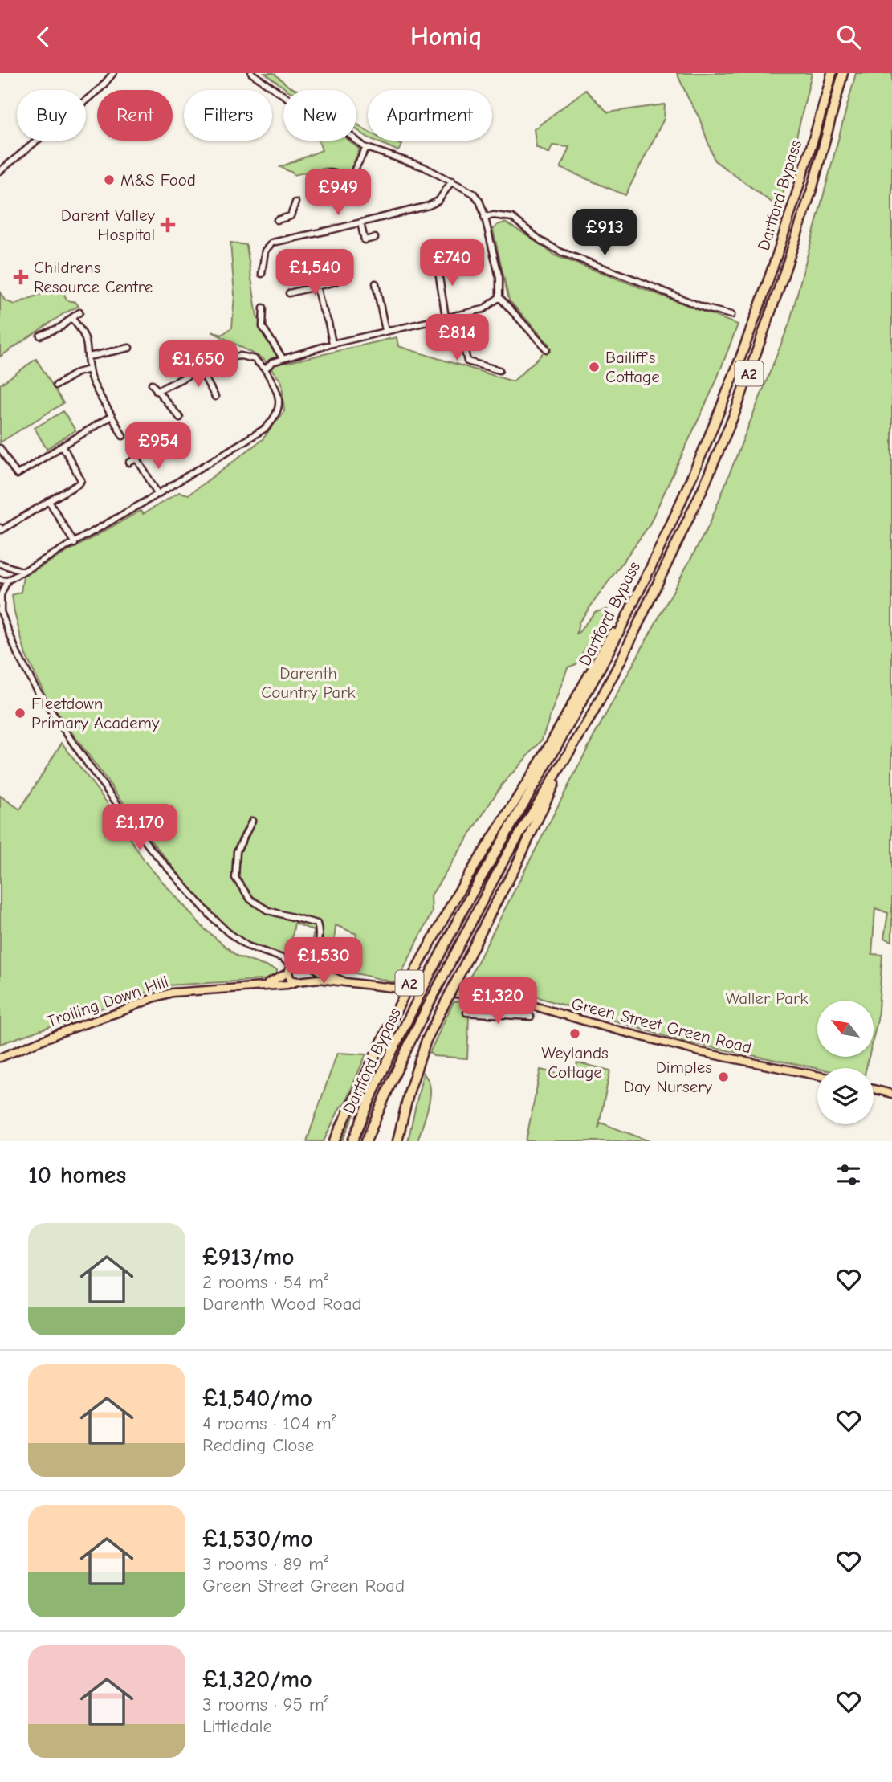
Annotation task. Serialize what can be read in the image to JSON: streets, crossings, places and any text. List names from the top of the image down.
{
  "streets": {
    "highway": ["Dartford Bypass", "A2"],
    "main road": ["Trolling Down Hill", "Green Street Green Road"]
  },
  "crossings": [
    ["Dartford Bypass", "A2"]
  ],
  "parks": ["Darenth Country Park", "Waller Park"],
  "places": {
    "other": [
      "M&S Food",
      "Bailiff's Cottage",
      "Fleetdown Primary Academy",
      "Weylands Cottage",
      "Dimples Day Nursery"
    ],
    "health": ["Darent Valley Hospital", "Childrens Resource Centre"]
  },
  "north": "top left",
  "page": {
    "header": "Homiq",
    "chip": [
      "Buy",
      "Rent",
      "Filters",
      "New",
      "Apartment"
    ],
    "price": [
      "£949",
      "£913",
      "£740",
      "£1,540",
      "£814",
      "£1,650",
      "£954",
      "£1,170",
      "£1,530",
      "£1,320"
    ],
    "heading": "10 homes",
    "list": [
      {
        "name": "£913/mo",
        "note": "2 rooms · 54 m² · Darenth Wood Road"
      },
      {
        "name": "£1,540/mo",
        "note": "4 rooms · 104 m² · Redding Close"
      },
      {
        "name": "£1,530/mo",
        "note": "3 rooms · 89 m² · Green Street Green Road"
      },
      {
        "name": "£1,320/mo",
        "note": "3 rooms · 95 m² · Littledale"
      }
    ]
  }
}
